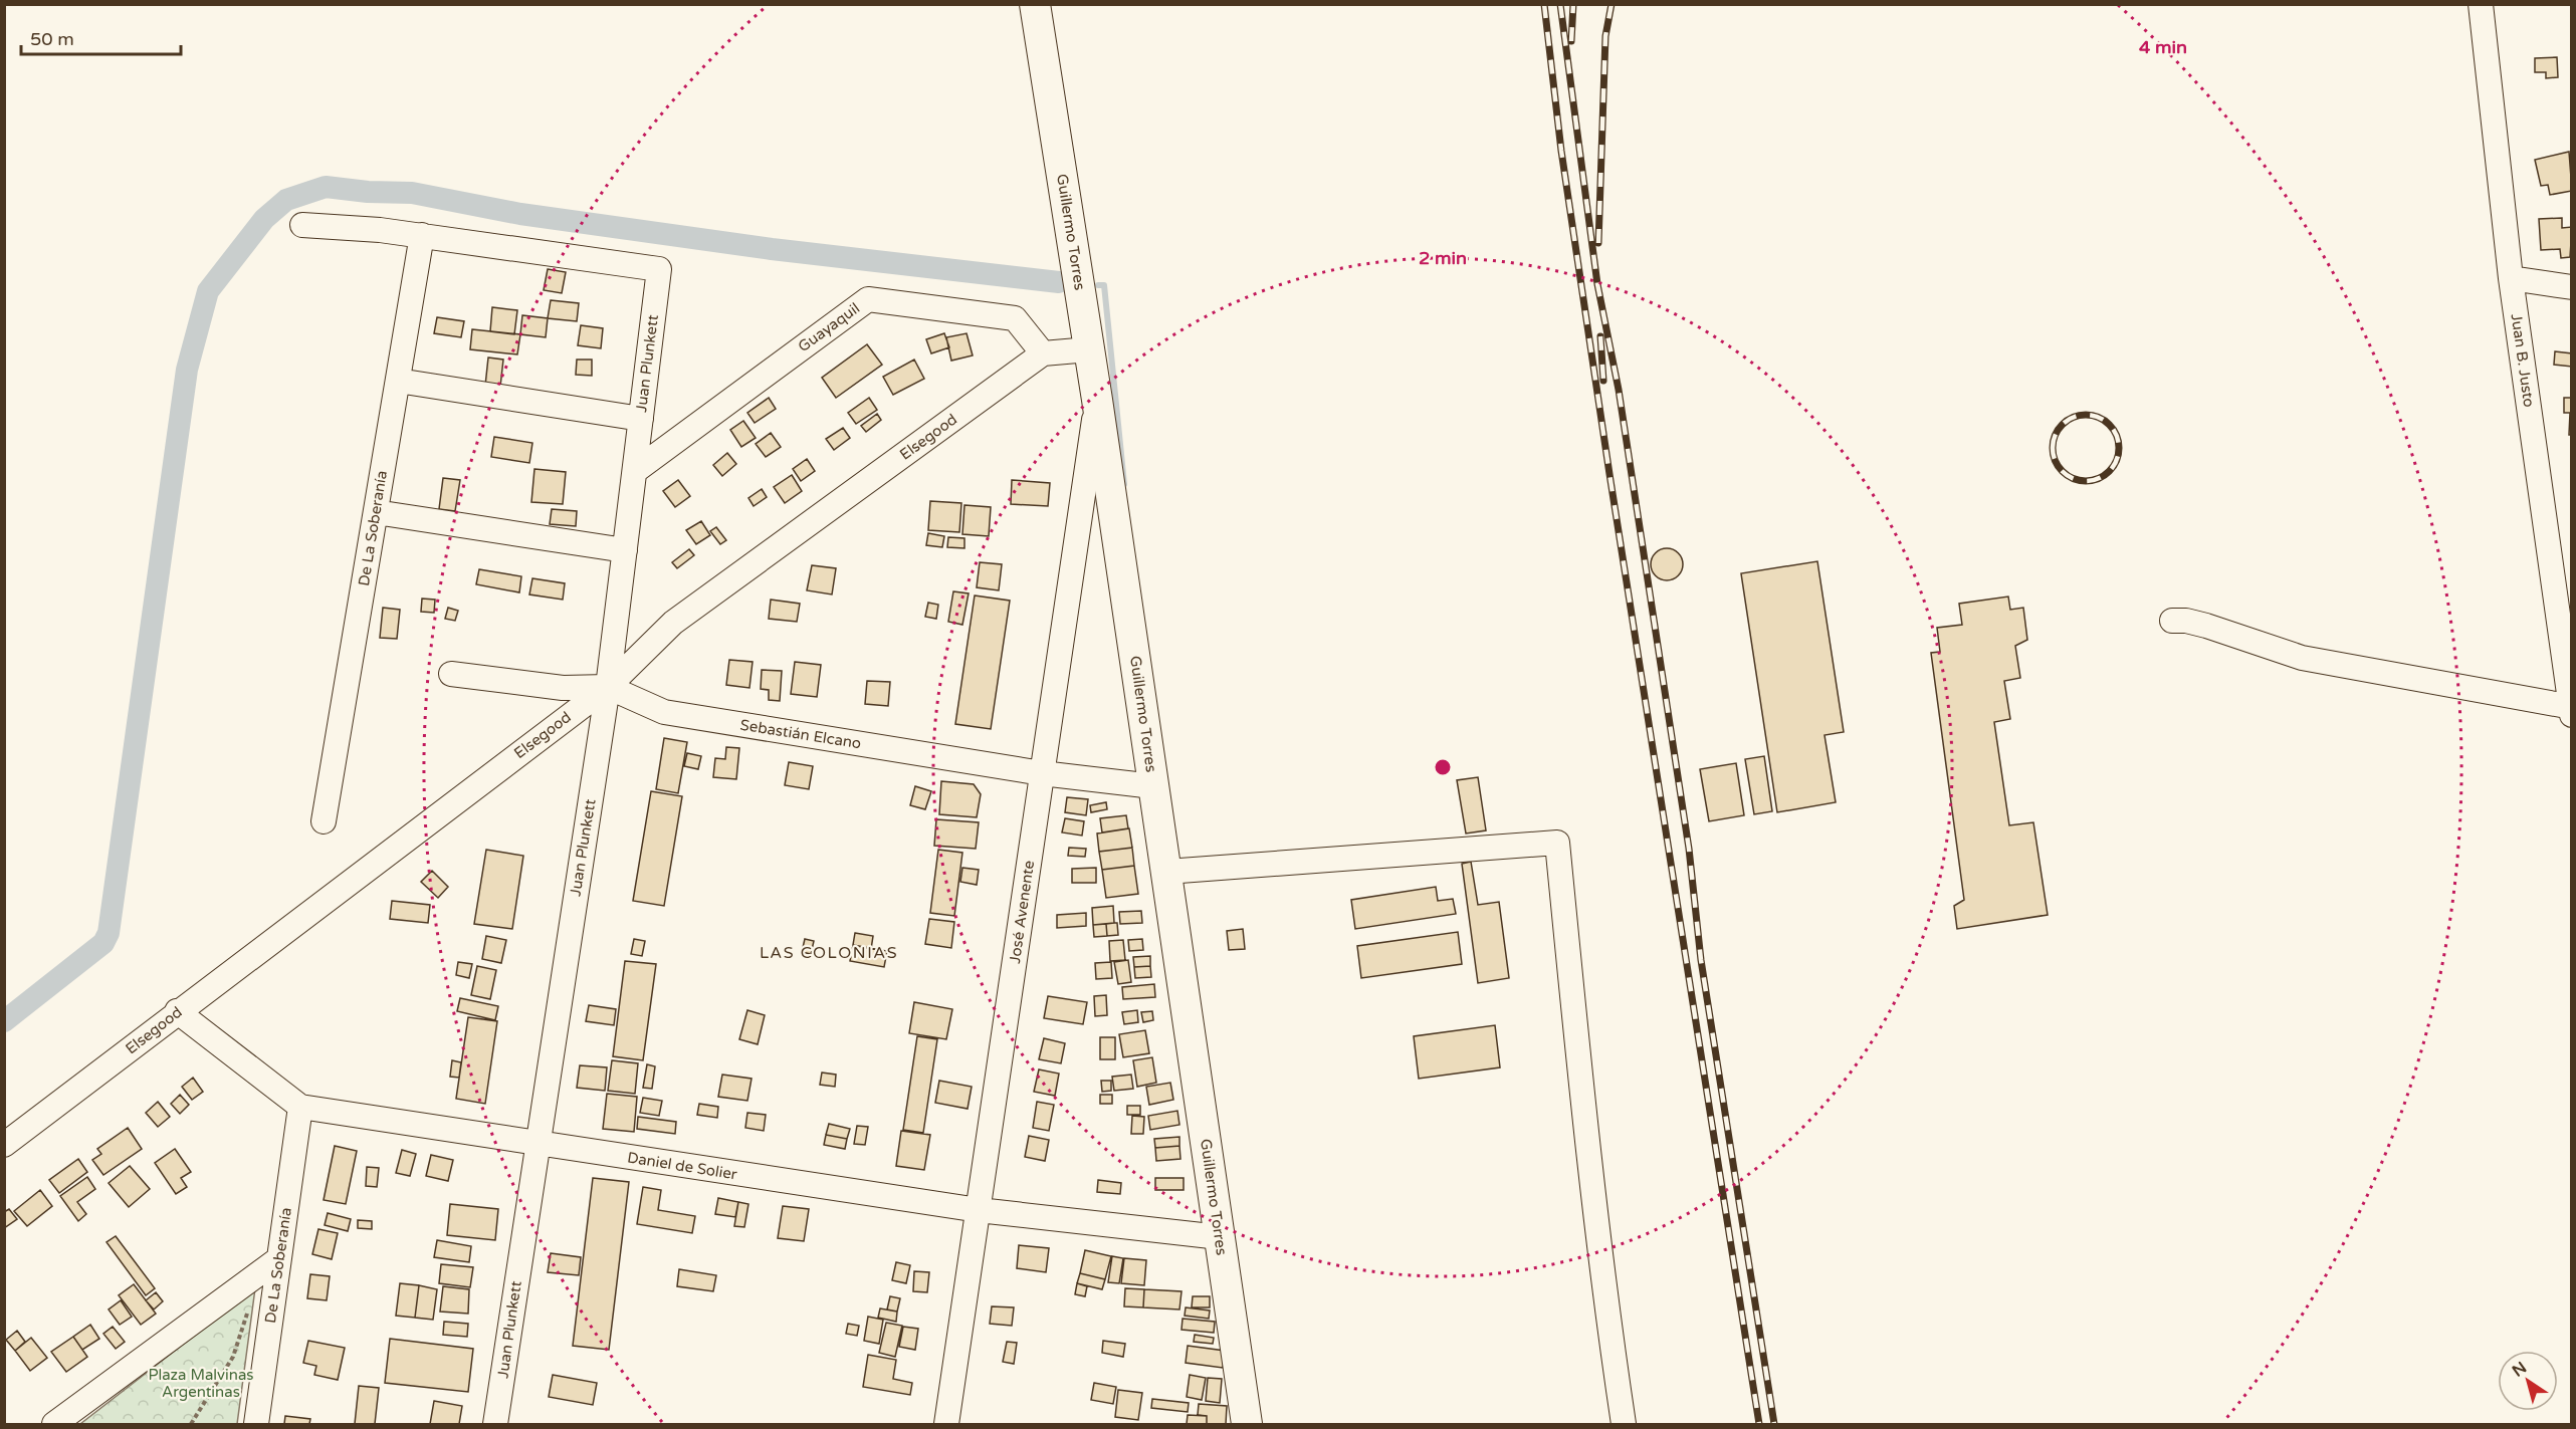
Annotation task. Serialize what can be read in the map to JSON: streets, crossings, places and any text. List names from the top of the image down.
{
  "streets": {
    "main road": ["Guillermo Torres"],
    "street": [
      "Guayaquil",
      "Juan B. Justo",
      "Juan Plunkett",
      "Elsegood",
      "De La Soberanía",
      "Sebastián Elcano",
      "José Avenente",
      "Daniel de Solier"
    ]
  },
  "crossings": [
    ["Guillermo Torres", "Sebastián Elcano"],
    ["Guillermo Torres", "José Avenente"],
    ["Guillermo Torres", "Daniel de Solier"],
    ["Guayaquil", "Juan Plunkett"],
    ["Guayaquil", "Elsegood"],
    ["Juan Plunkett", "Elsegood"],
    ["Juan Plunkett", "De La Soberanía"],
    ["Juan Plunkett", "Sebastián Elcano"],
    ["Juan Plunkett", "Daniel de Solier"],
    ["Elsegood", "Sebastián Elcano"],
    ["Elsegood", "Daniel de Solier"],
    ["De La Soberanía", "Daniel de Solier"],
    ["Sebastián Elcano", "José Avenente"],
    ["José Avenente", "Daniel de Solier"]
  ],
  "districts": ["LAS COLONIAS"],
  "parks": ["Plaza Malvinas Argentinas"],
  "scale_bar": "50 m",
  "north": "top left",
  "rings": ["4 min", "2 min"]
}
